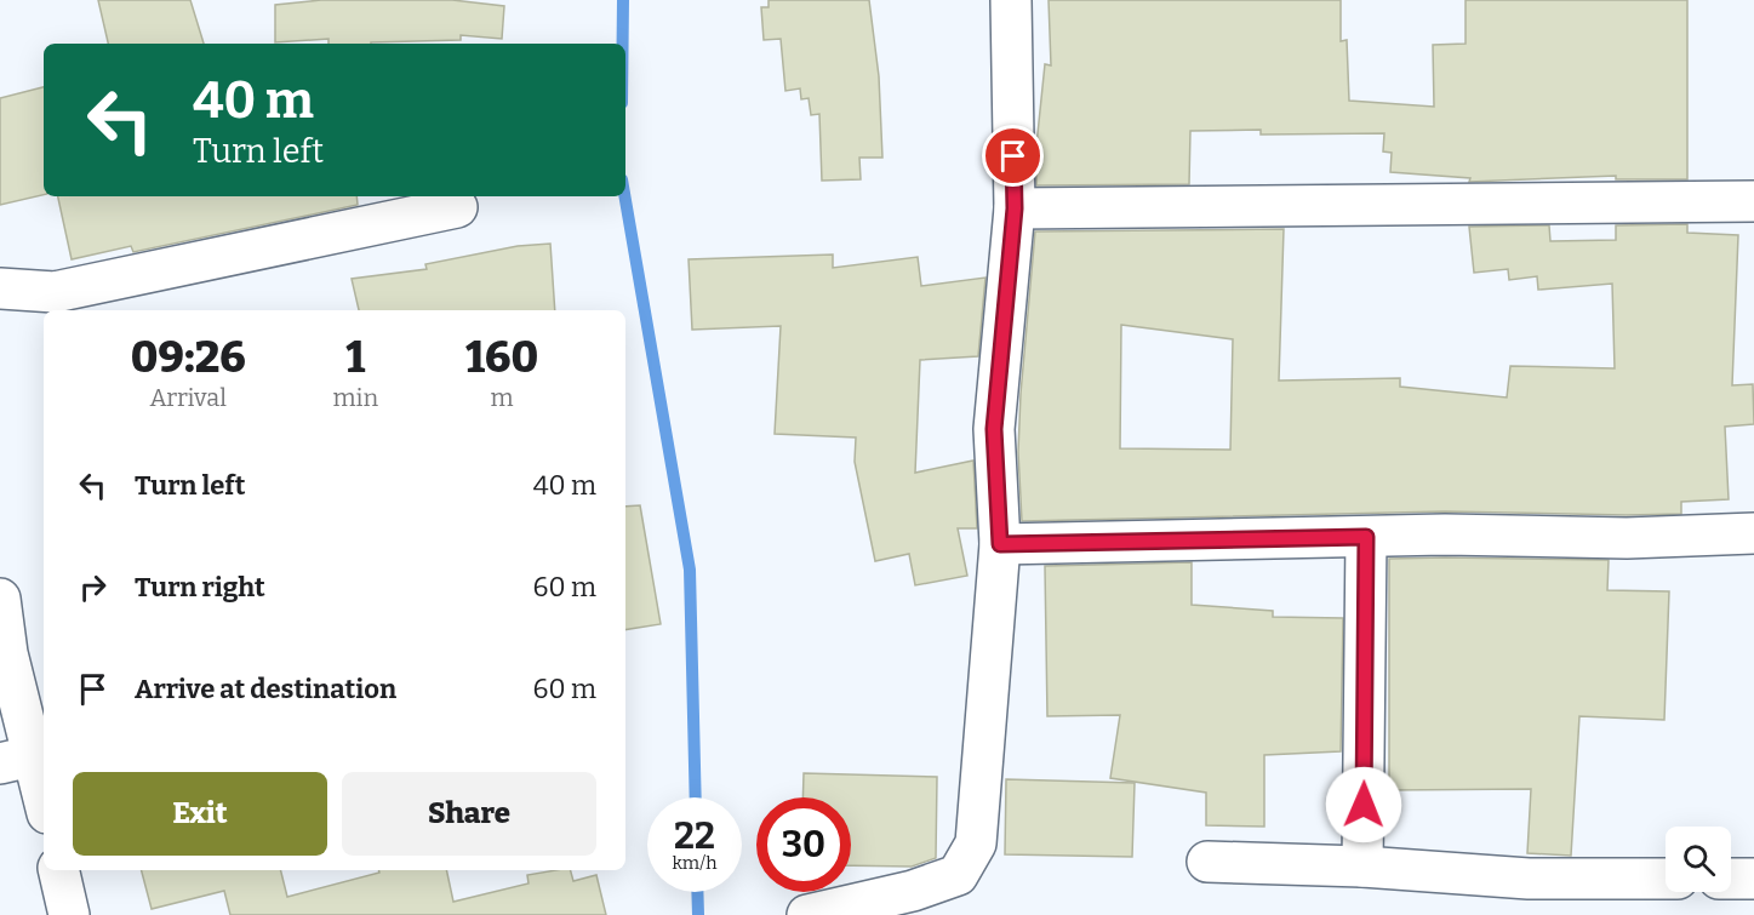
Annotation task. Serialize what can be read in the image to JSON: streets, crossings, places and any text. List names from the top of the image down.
{
  "page": {
    "turn": ["40 m", "Turn left"],
    "eta": [
      "09:26",
      "Arrival",
      "1",
      "min",
      "160",
      "m"
    ],
    "list": [
      {
        "name": "Turn left",
        "value": "40 m"
      },
      {
        "name": "Turn right",
        "value": "60 m"
      },
      {
        "name": "Arrive at destination",
        "value": "60 m"
      }
    ],
    "buttons": ["Exit", "Share"],
    "speed": "22 km/h",
    "limit": "30"
  }
}
